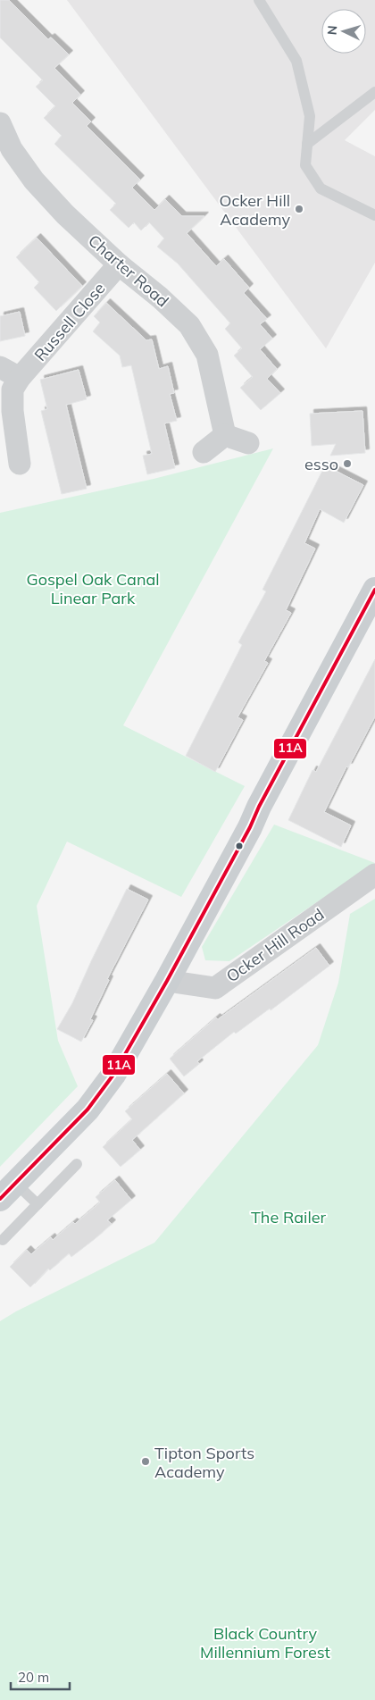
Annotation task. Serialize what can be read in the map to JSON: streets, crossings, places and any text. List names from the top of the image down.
{
  "streets": {
    "street": ["Charter Road", "Russell Close", "Ocker Hill Road"]
  },
  "crossings": [
    ["Charter Road", "Russell Close"]
  ],
  "parks": ["Gospel Oak Canal Linear Park", "The Railer", "Black Country Millennium Forest"],
  "places": ["Ocker Hill Academy", "esso", "Tipton Sports Academy"],
  "lines": ["transit line 11A"],
  "scale_bar": "20 m",
  "north": "left"
}
